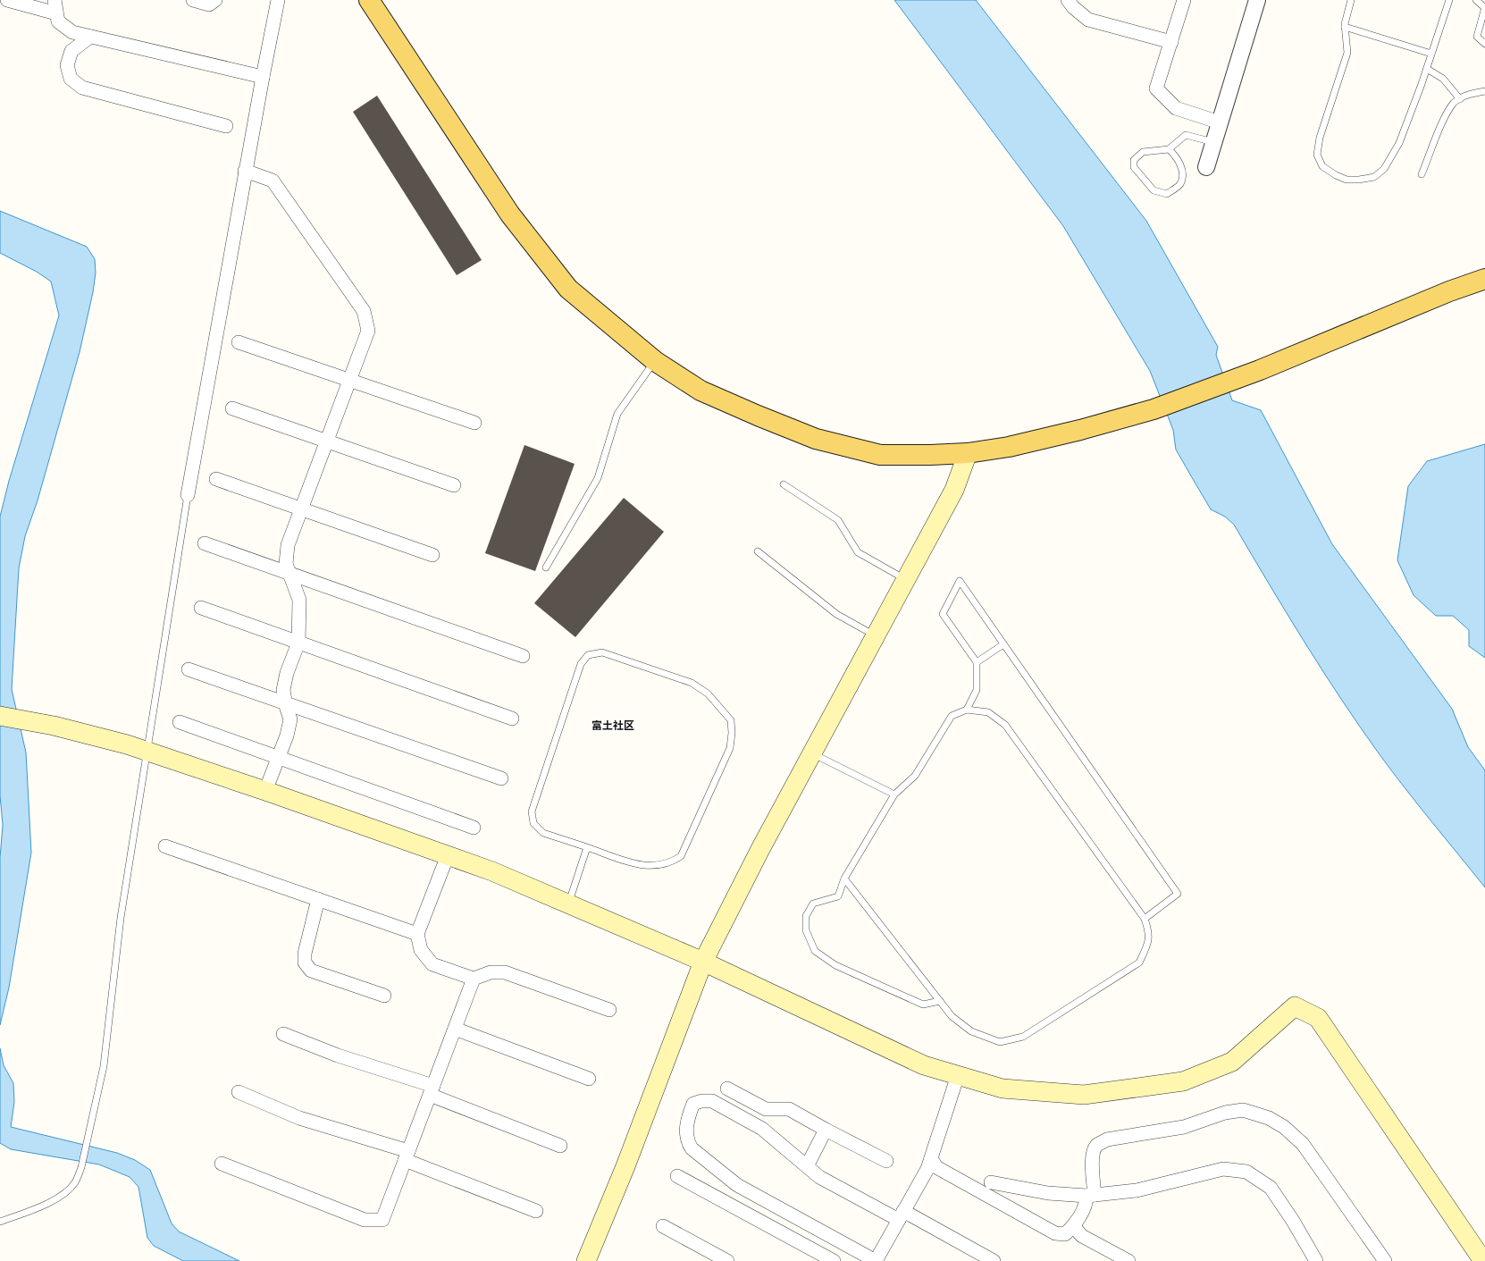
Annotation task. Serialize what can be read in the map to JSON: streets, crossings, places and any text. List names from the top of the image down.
{
  "districts": ["富土社区"]
}
